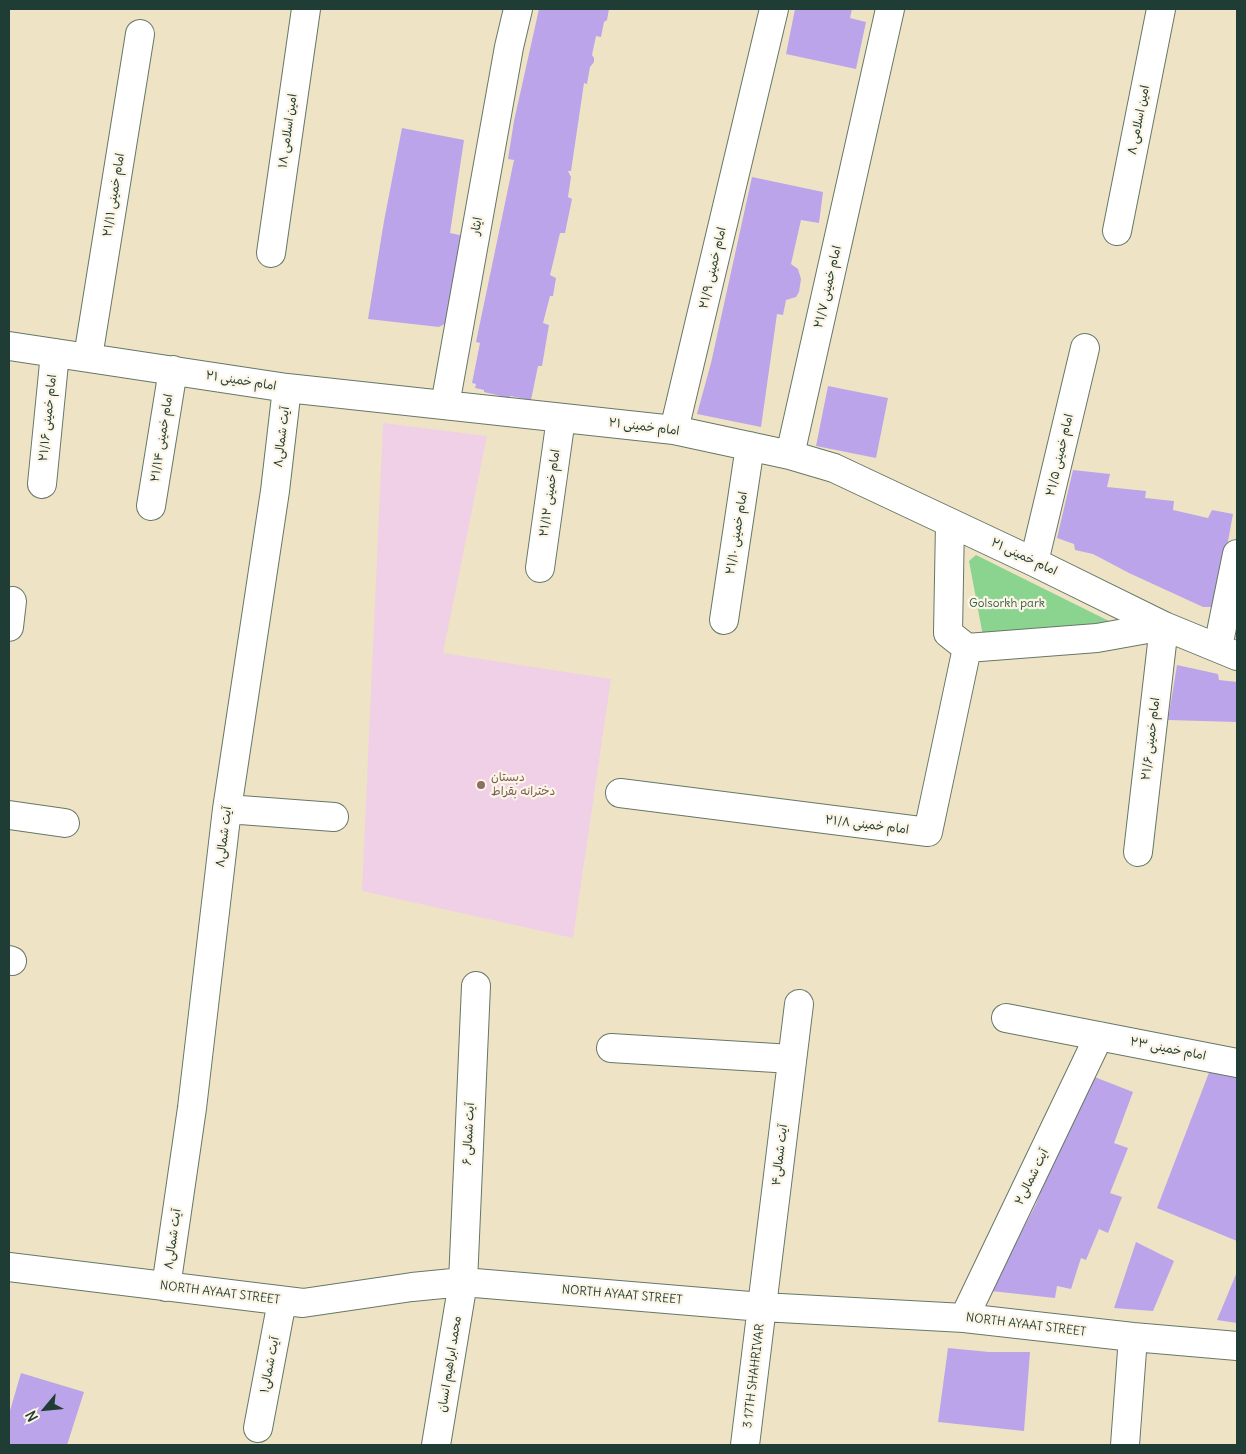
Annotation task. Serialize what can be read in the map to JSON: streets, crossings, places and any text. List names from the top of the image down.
{
  "streets": {
    "street": [
      "امین اسلامی ۸",
      "امین اسلامی ۱۸",
      "امام خمینی ۲۱/۱۱",
      "ایثار",
      "امام خمینی ۲۱/۹",
      "امام خمینی ۲۱/۷",
      "امام خمینی ۲۱",
      "امام خمینی ۲۱/۱۶",
      "آیت شمالی۸",
      "امام خمینی ۲۱/۱۴",
      "امام خمینی ۲۱/۵",
      "امام خمینی ۲۱/۱۲",
      "امام خمینی ۲۱/۱۰",
      "امام خمینی ۲۱/۶",
      "امام خمینی ۲۱/۸",
      "امام خمینی ۲۳",
      "آیت شمالی ۶",
      "آیت شمالی۴",
      "آیت شمالی۲",
      "NORTH AYAAT STREET",
      "محمد ابراهیم انسان",
      "آیت شمالی۱",
      "3 17TH SHAHRIVAR"
    ]
  },
  "crossings": [
    ["امام خمینی ۲۱/۱۱", "امام خمینی ۲۱"],
    ["ایثار", "امام خمینی ۲۱"],
    ["امام خمینی ۲۱/۹", "امام خمینی ۲۱"],
    ["امام خمینی ۲۱/۷", "امام خمینی ۲۱"],
    ["امام خمینی ۲۱", "امام خمینی ۲۱/۱۶"],
    ["امام خمینی ۲۱", "آیت شمالی۸"],
    ["امام خمینی ۲۱", "امام خمینی ۲۱/۱۴"],
    ["امام خمینی ۲۱", "امام خمینی ۲۱/۵"],
    ["امام خمینی ۲۱", "امام خمینی ۲۱/۱۲"],
    ["امام خمینی ۲۱", "امام خمینی ۲۱/۱۰"],
    ["امام خمینی ۲۱", "امام خمینی ۲۱/۶"],
    ["آیت شمالی۸", "NORTH AYAAT STREET"],
    ["امام خمینی ۲۳", "آیت شمالی۲"],
    ["آیت شمالی ۶", "NORTH AYAAT STREET"],
    ["آیت شمالی ۶", "محمد ابراهیم انسان"],
    ["آیت شمالی۴", "NORTH AYAAT STREET"],
    ["آیت شمالی۴", "3 17TH SHAHRIVAR"],
    ["آیت شمالی۲", "NORTH AYAAT STREET"],
    ["NORTH AYAAT STREET", "محمد ابراهیم انسان"],
    ["NORTH AYAAT STREET", "آیت شمالی۱"],
    ["NORTH AYAAT STREET", "3 17TH SHAHRIVAR"]
  ],
  "parks": ["Golsorkh park"],
  "places": ["دبستان دخترانه بقراط"],
  "north": "bottom left"
}
